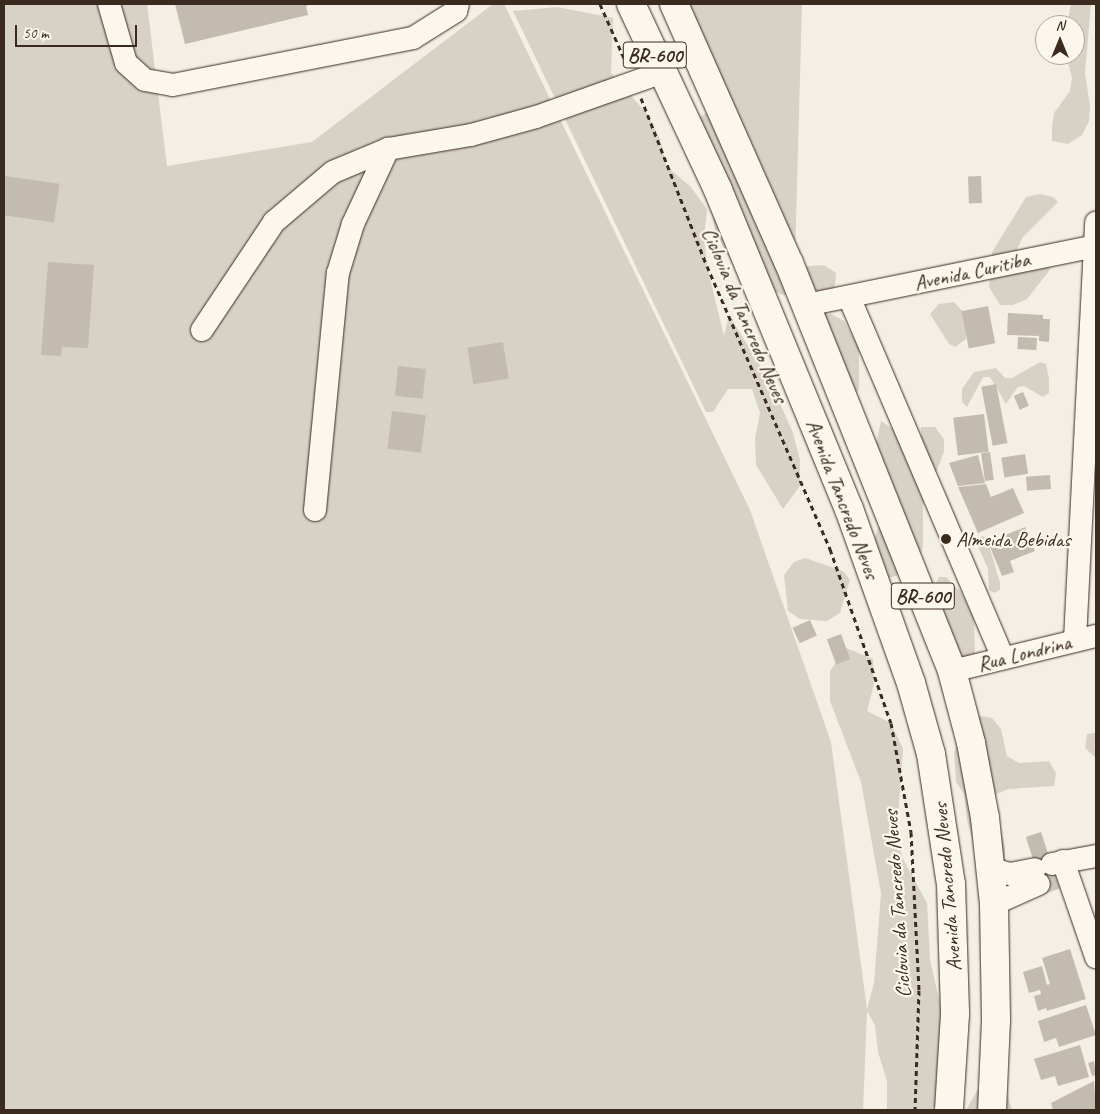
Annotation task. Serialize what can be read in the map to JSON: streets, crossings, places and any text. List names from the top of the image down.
{
  "streets": {
    "main road": ["BR-600", "Avenida Tancredo Neves"],
    "street": ["Avenida Curitiba", "Rua Londrina"],
    "path": ["Ciclovia da Tancredo Neves"]
  },
  "crossings": [
    ["Avenida Curitiba", "Avenida Tancredo Neves"],
    ["Avenida Tancredo Neves", "Rua Londrina"]
  ],
  "places": ["Almeida Bebidas"],
  "scale_bar": "50 m",
  "north": "top"
}
